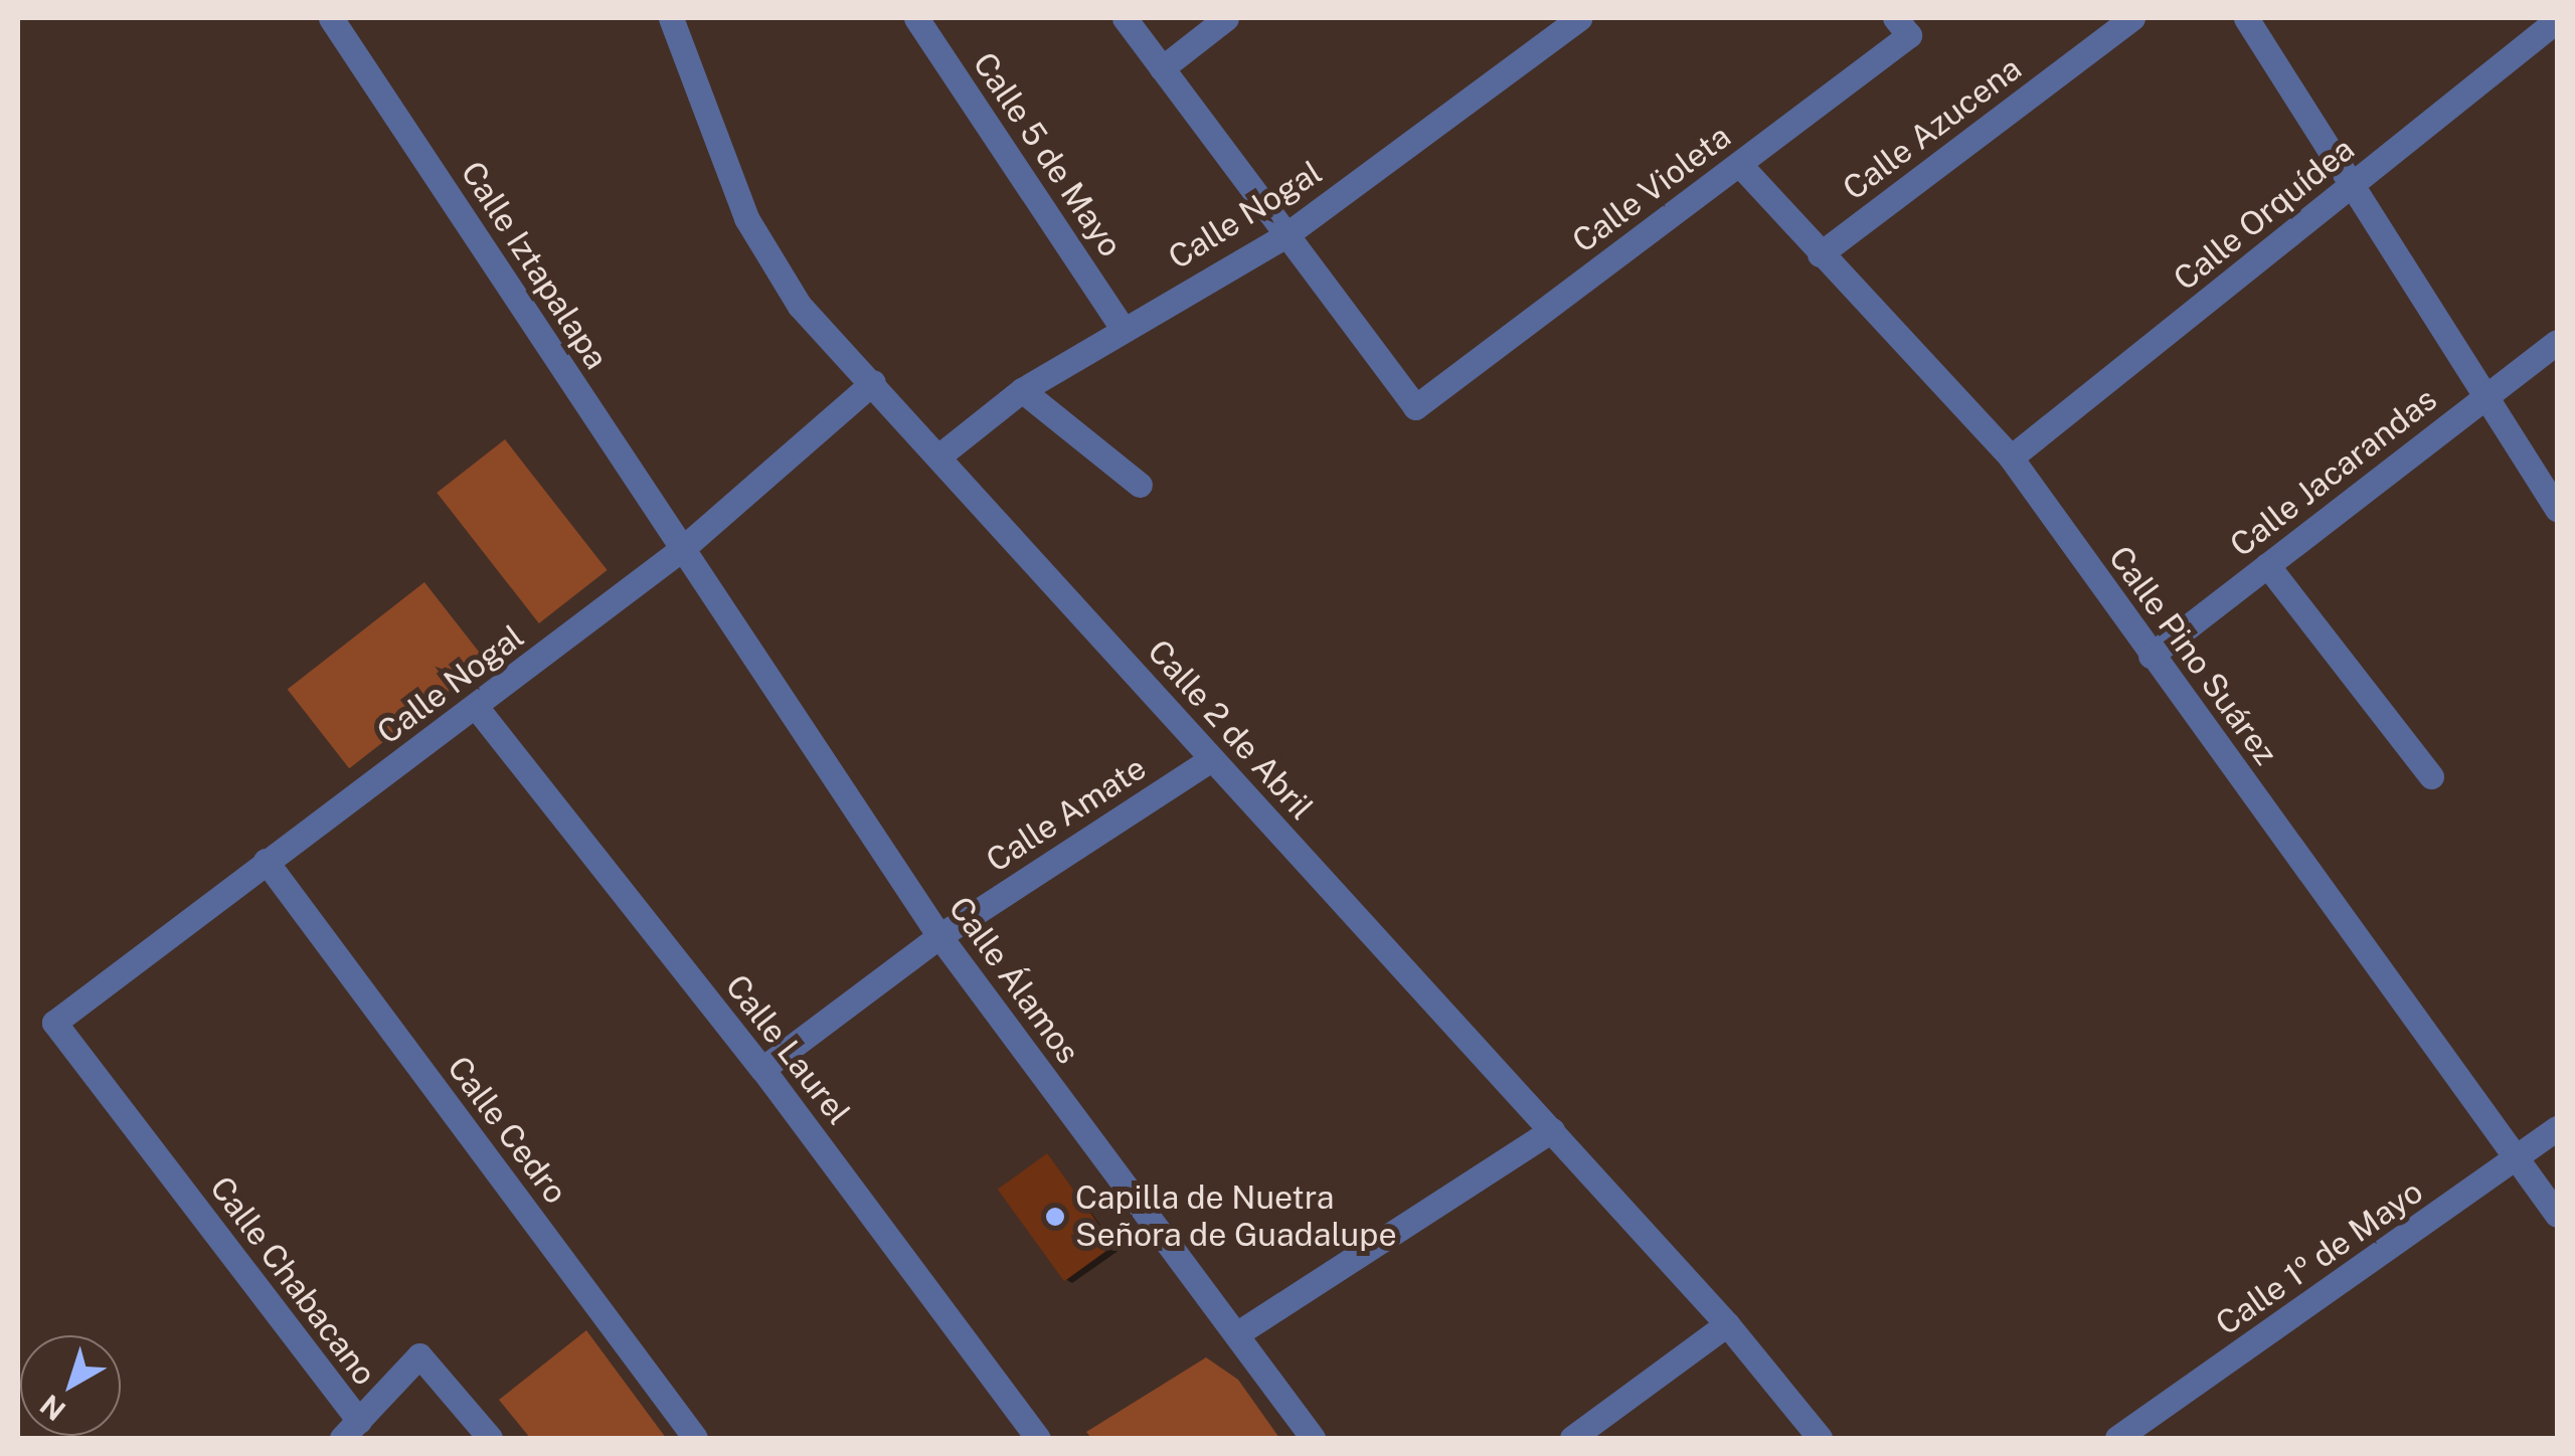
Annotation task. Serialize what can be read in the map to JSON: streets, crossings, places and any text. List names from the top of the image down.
{
  "streets": {
    "street": [
      "Calle Azucena",
      "Calle 5 de Mayo",
      "Calle Violeta",
      "Calle Orquídea",
      "Calle Nogal",
      "Calle Iztapalapa",
      "Calle Jacarandas",
      "Calle Pino Suárez",
      "Calle 2 de Abril",
      "Calle Amate",
      "Calle Álamos",
      "Calle Laurel",
      "Calle Cedro",
      "Calle 1º de Mayo",
      "Calle Chabacano"
    ]
  },
  "crossings": [
    ["Calle Azucena", "Calle Pino Suárez"],
    ["Calle 5 de Mayo", "Calle Nogal"],
    ["Calle Violeta", "Calle Nogal"],
    ["Calle Violeta", "Calle Pino Suárez"],
    ["Calle Orquídea", "Calle Pino Suárez"],
    ["Calle Nogal", "Calle Iztapalapa"],
    ["Calle Nogal", "Calle 2 de Abril"],
    ["Calle Nogal", "Calle Álamos"],
    ["Calle Nogal", "Calle Laurel"],
    ["Calle Nogal", "Calle Cedro"],
    ["Calle Nogal", "Calle Chabacano"],
    ["Calle Iztapalapa", "Calle Álamos"],
    ["Calle Jacarandas", "Calle Pino Suárez"],
    ["Calle Pino Suárez", "Calle 1º de Mayo"],
    ["Calle 2 de Abril", "Calle Amate"],
    ["Calle Amate", "Calle Álamos"],
    ["Calle Amate", "Calle Laurel"]
  ],
  "places": ["Capilla de Nuetra Señora de Guadalupe"],
  "north": "bottom left"
}
